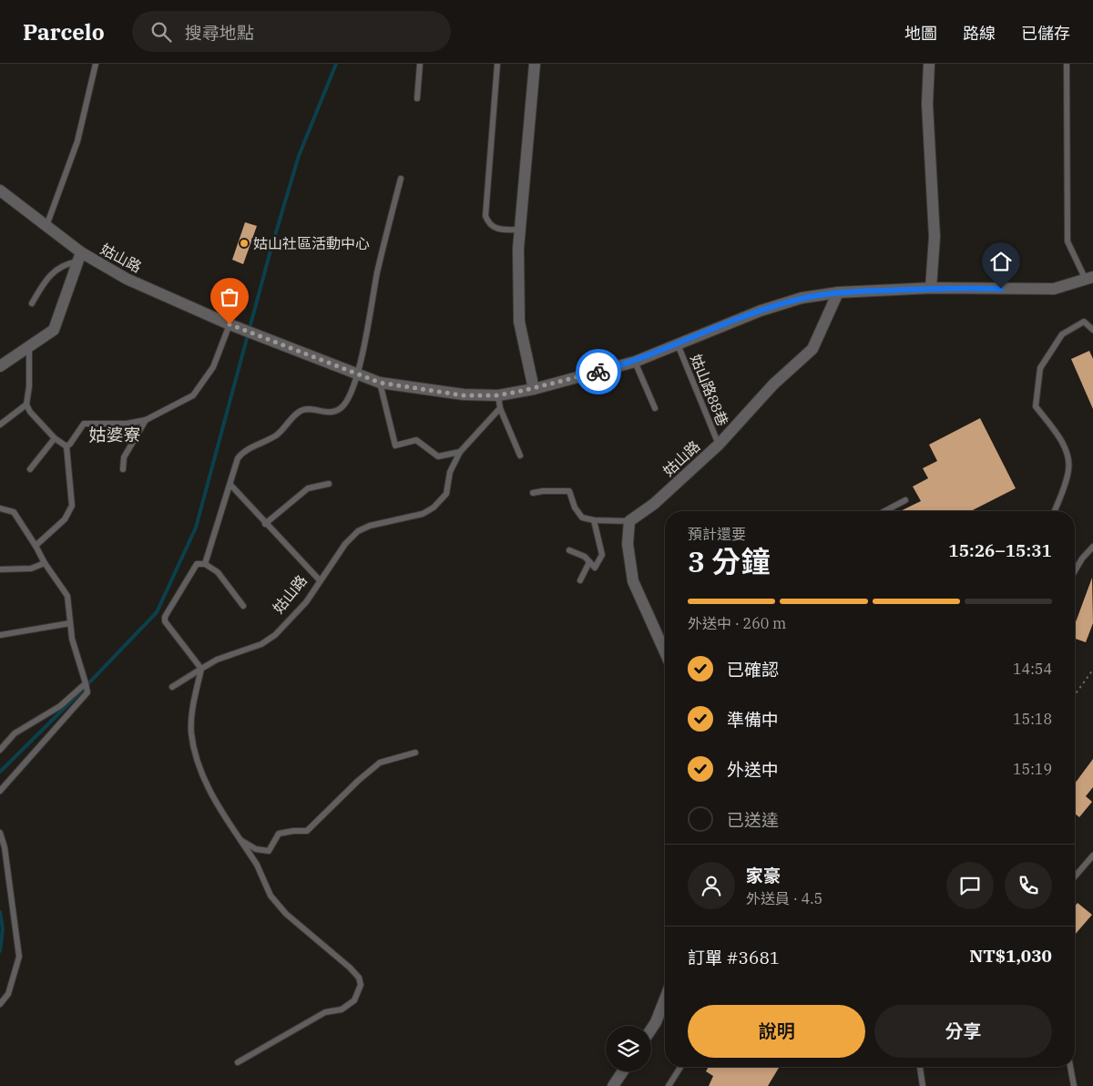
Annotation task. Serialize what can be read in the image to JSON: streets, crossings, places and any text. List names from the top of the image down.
{
  "streets": {
    "street": ["姑山路"],
    "lane": ["姑山路88巷"]
  },
  "crossings": [
    ["姑山路", "姑山路88巷"]
  ],
  "districts": ["姑婆寮"],
  "places": ["姑山社區活動中心"],
  "page": {
    "header": "Parcelo",
    "search": "搜尋地點",
    "nav": ["地圖", "路線", "已儲存"],
    "heading": ["3 分鐘", "預計還要", "15:26–15:31"],
    "panel": [
      "家豪",
      "外送員 · 4.5",
      "訂單 #3681",
      "NT$1,030"
    ],
    "bar": "外送中 · 260 m",
    "list": [
      ["已確認", "14:54"],
      ["準備中", "15:18"],
      ["外送中", "15:19"],
      "已送達"
    ],
    "buttons": ["說明", "分享"]
  }
}
